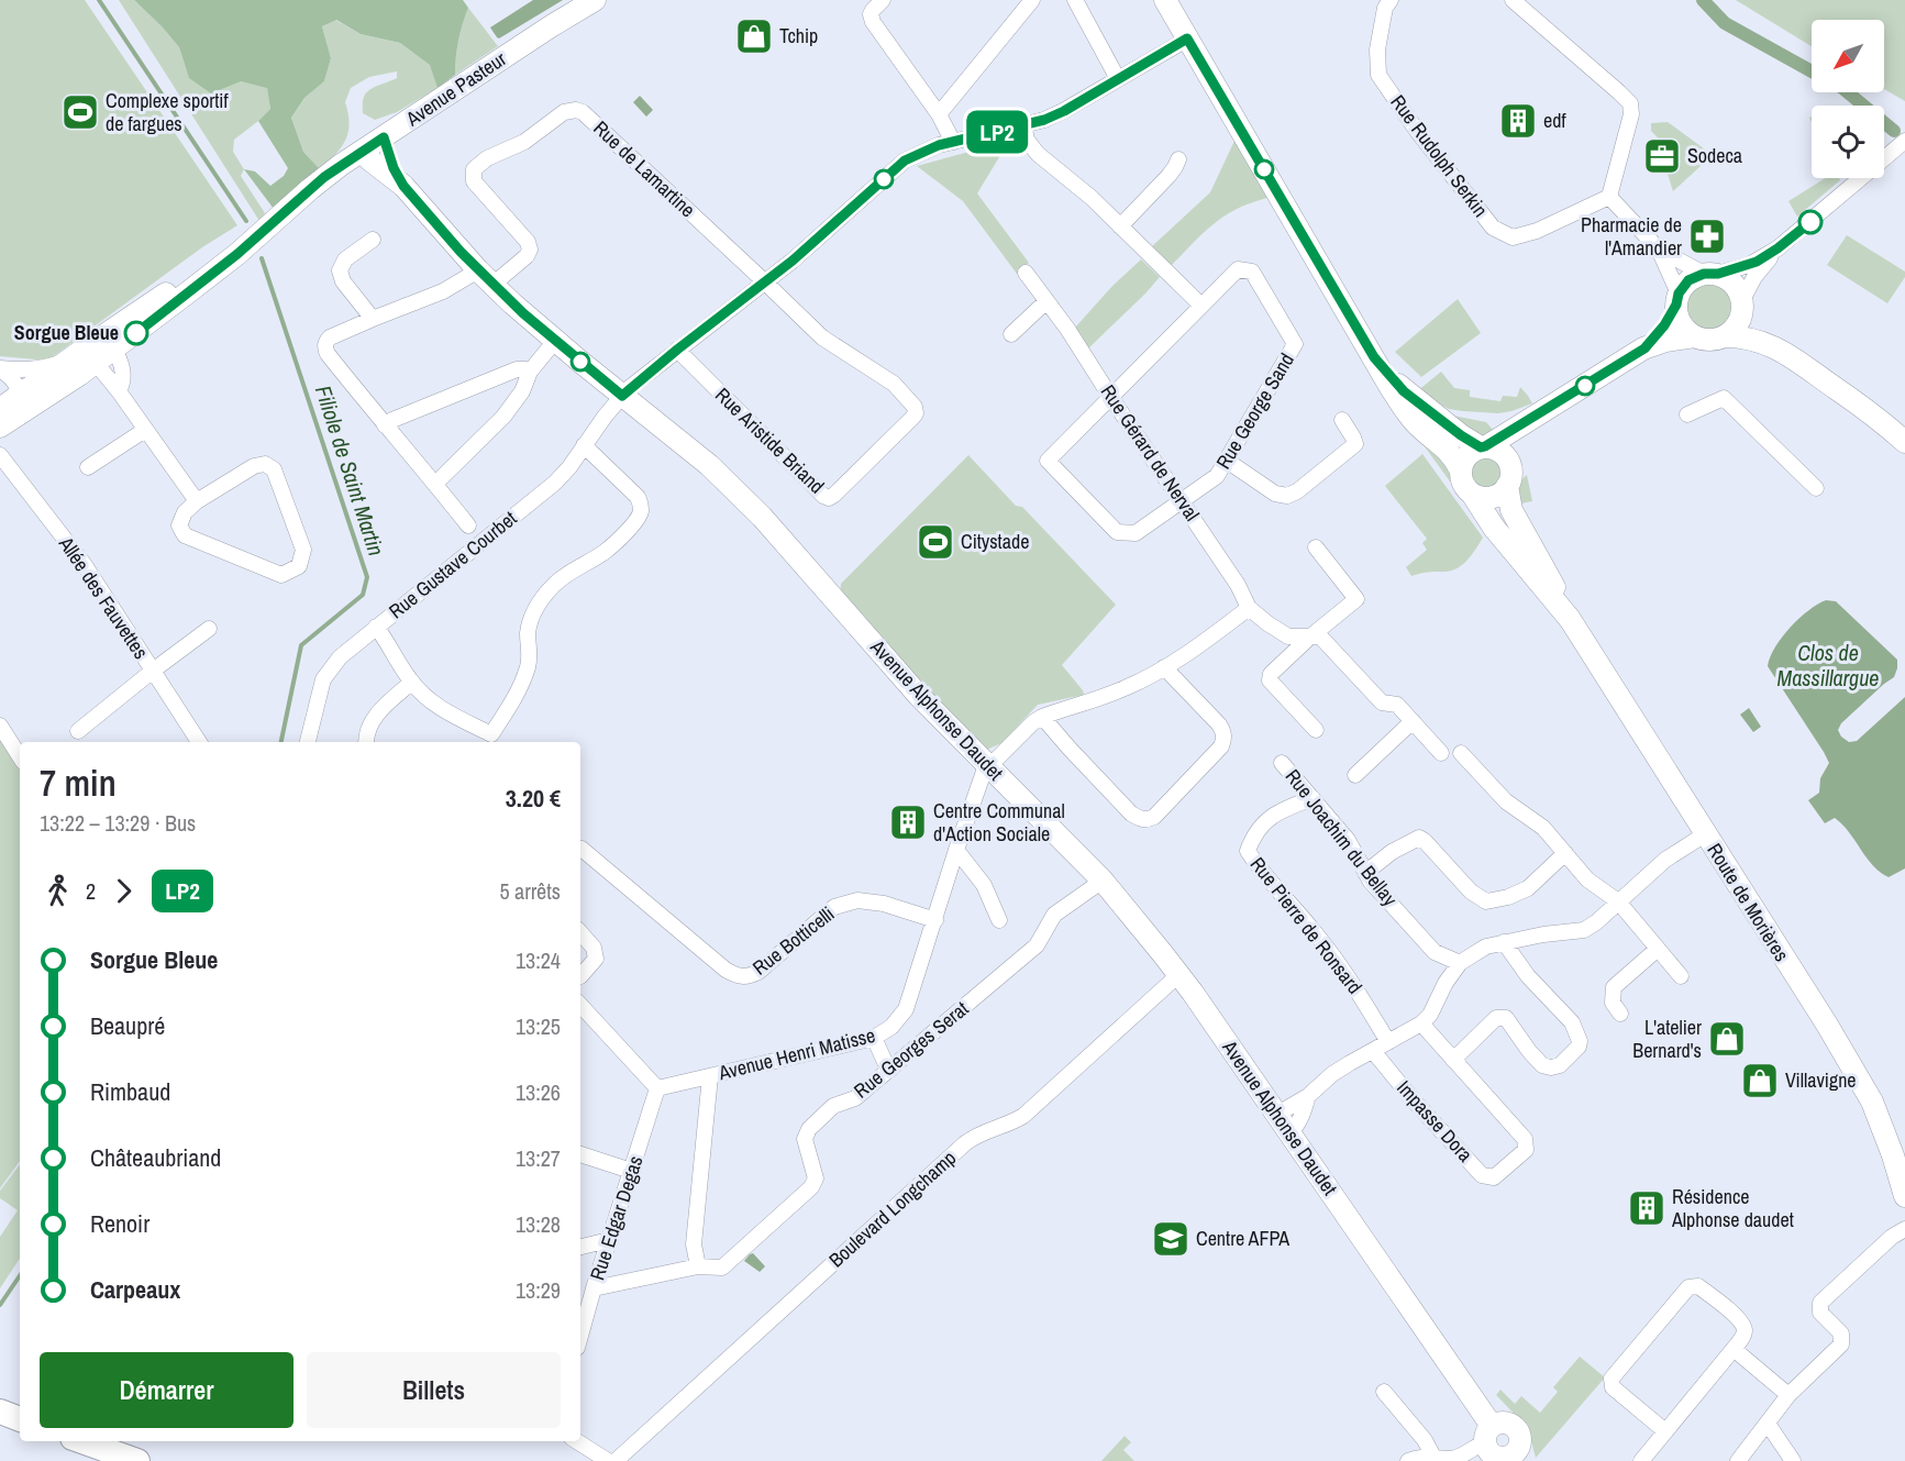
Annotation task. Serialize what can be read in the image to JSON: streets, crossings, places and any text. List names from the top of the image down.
{
  "streets": {
    "street": [
      "Avenue Pasteur",
      "Rue Rudolph Serkin",
      "Rue de Lamartine",
      "Rue George Sand",
      "Rue Aristide Briand",
      "Rue Gérard de Nerval",
      "Rue Gustave Courbet",
      "Allée des Fauvettes",
      "Avenue Alphonse Daudet",
      "Rue Joachim du Bellay",
      "Route de Morières",
      "Rue Pierre de Ronsard",
      "Rue Botticelli",
      "Rue Georges Serat",
      "Avenue Henri Matisse",
      "Impasse Dora",
      "Boulevard Longchamp",
      "Rue Edgar Degas"
    ]
  },
  "crossings": [
    ["Avenue Pasteur", "Avenue Alphonse Daudet"],
    ["Rue de Lamartine", "Rue Aristide Briand"],
    ["Rue de Lamartine", "Rue Gustave Courbet"],
    ["Rue de Lamartine", "Avenue Alphonse Daudet"],
    ["Rue George Sand", "Rue Gérard de Nerval"],
    ["Rue Aristide Briand", "Rue Gustave Courbet"],
    ["Rue Gustave Courbet", "Avenue Alphonse Daudet"],
    ["Avenue Alphonse Daudet", "Rue Georges Serat"],
    ["Avenue Alphonse Daudet", "Avenue Henri Matisse"],
    ["Avenue Alphonse Daudet", "Boulevard Longchamp"],
    ["Rue Joachim du Bellay", "Rue Pierre de Ronsard"],
    ["Rue Botticelli", "Avenue Henri Matisse"],
    ["Avenue Henri Matisse", "Rue Edgar Degas"]
  ],
  "water": ["Filiole de Saint Martin", "Clos de Massillargue"],
  "places": {
    "shop": ["Tchip", "L'atelier Bernard's", "Villavigne"],
    "sports": ["Complexe sportif de fargues", "Citystade"],
    "building": ["edf", "Centre Communal d'Action Sociale", "Résidence Alphonse daudet"],
    "office": ["Sodeca"],
    "pharmacy": ["Pharmacie de l'Amandier"],
    "other": ["Sorgue Bleue"],
    "school or university": ["Centre AFPA"]
  },
  "lines": ["bus line LP2"],
  "north": "bottom left",
  "page": {
    "on_map": "LP2",
    "heading": ["7 min", "13:22 – 13:29 · Bus", "3.20 €"],
    "legs": ["2", "LP2", "5 arrêts"],
    "list": [
      {
        "name": "Sorgue Bleue",
        "value": "13:24"
      },
      {
        "name": "Beaupré",
        "value": "13:25"
      },
      {
        "name": "Rimbaud",
        "value": "13:26"
      },
      {
        "name": "Châteaubriand",
        "value": "13:27"
      },
      {
        "name": "Renoir",
        "value": "13:28"
      },
      {
        "name": "Carpeaux",
        "value": "13:29"
      }
    ],
    "buttons": ["Démarrer", "Billets"]
  }
}
